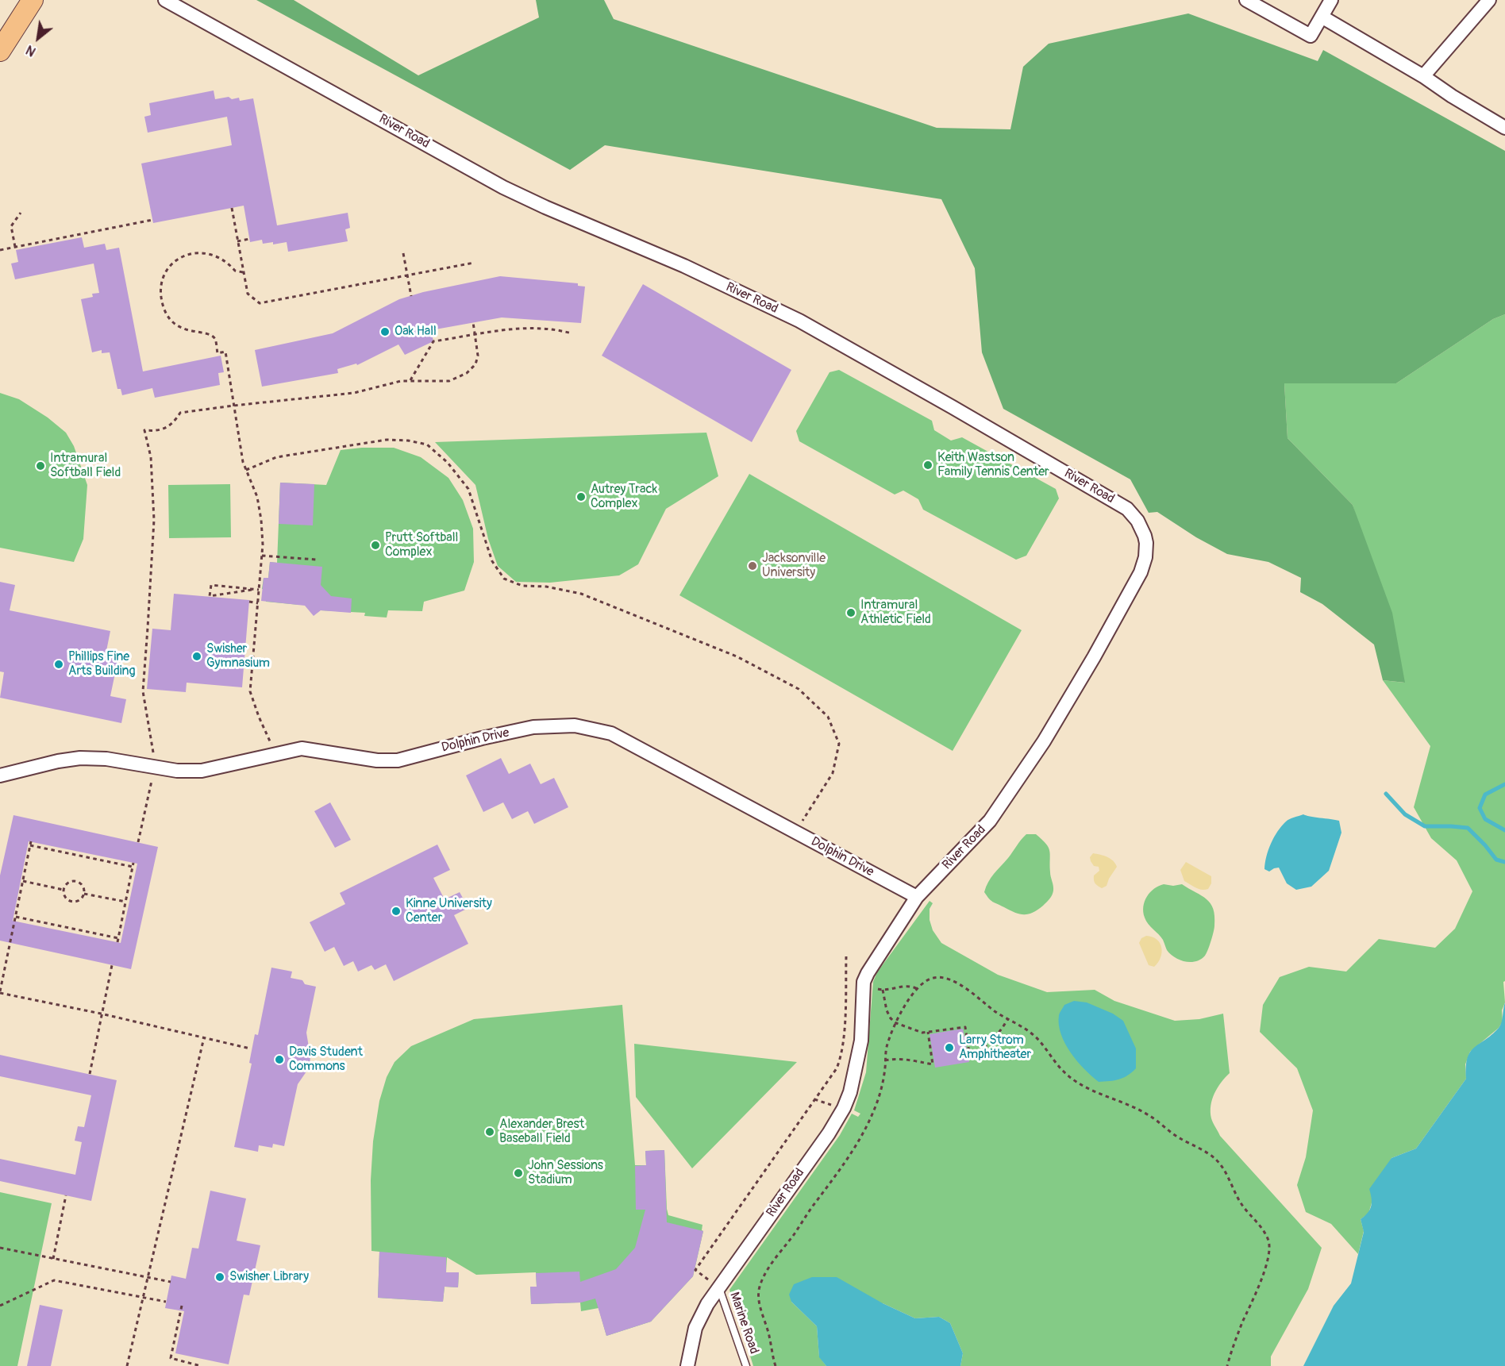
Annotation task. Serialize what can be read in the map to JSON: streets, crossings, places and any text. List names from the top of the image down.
{
  "streets": {
    "street": ["River Road", "Dolphin Drive"],
    "lane": ["Marine Road"]
  },
  "crossings": [
    ["River Road", "Dolphin Drive"],
    ["River Road", "Marine Road"]
  ],
  "places": [
    "Oak Hall",
    "Keith Wastson Family Tennis Center",
    "Intramural Softball Field",
    "Autrey Track Complex",
    "Prutt Softball Complex",
    "Jacksonville University",
    "Intramural Athletic Field",
    "Swisher Gymnasium",
    "Phillips Fine Arts Building",
    "Kinne University Center",
    "Larry Strom Amphitheater",
    "Davis Student Commons",
    "Alexander Brest Baseball Field",
    "John Sessions Stadium",
    "Swisher Library"
  ],
  "north": "bottom left"
}
